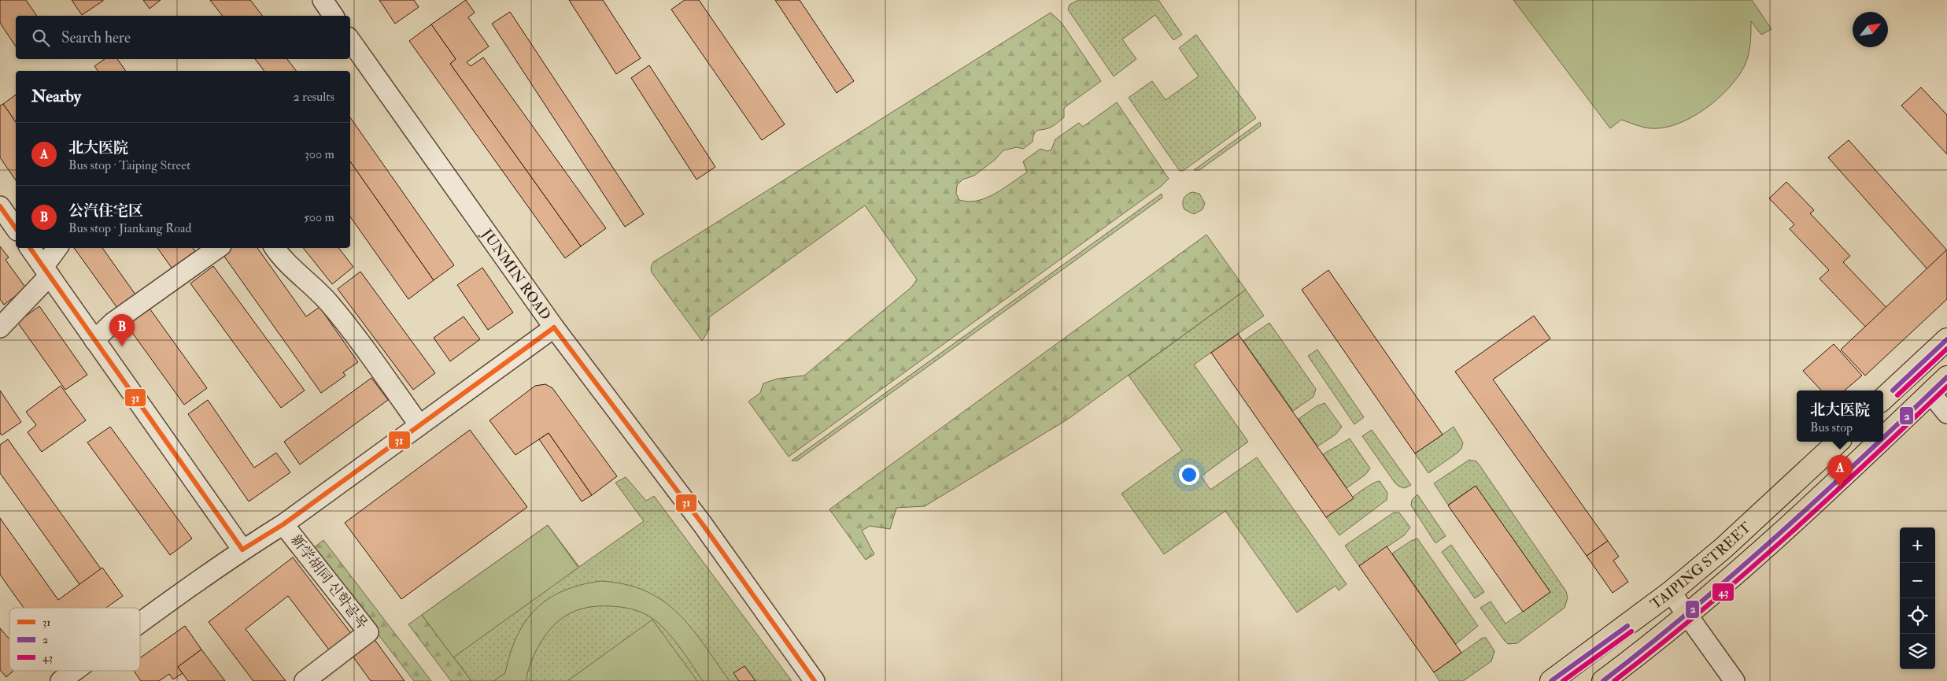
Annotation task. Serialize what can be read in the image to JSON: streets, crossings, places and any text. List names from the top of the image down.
{
  "streets": {
    "main road": ["TAIPING STREET"],
    "street": ["JUNMIN ROAD", "新学胡同 신학골목"]
  },
  "lines": ["transit line 31", "transit line 2", "transit line 43"],
  "legend": ["31", "2", "43"],
  "north": "top right",
  "page": {
    "search": "Search here",
    "heading": ["Nearby", "2 results"],
    "list": [
      {
        "mark": "A",
        "name": "北大医院",
        "note": "Bus stop · Taiping Street",
        "value": "300 m"
      },
      {
        "mark": "B",
        "name": "公汽住宅区",
        "note": "Bus stop · Jiankang Road",
        "value": "500 m"
      }
    ],
    "pins": ["B", "A"],
    "popup": ["北大医院", "Bus stop"],
    "map_buttons": ["+", "−"]
  }
}
